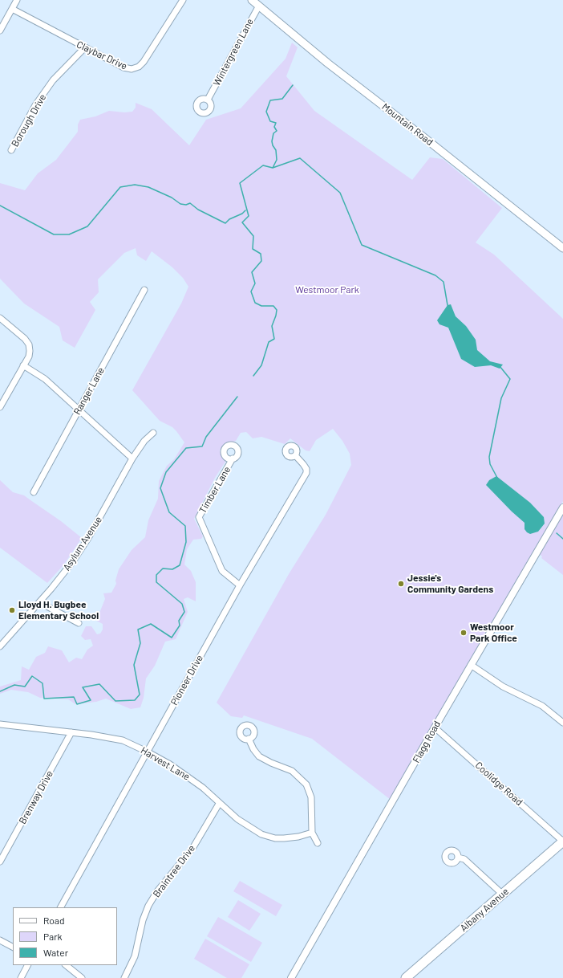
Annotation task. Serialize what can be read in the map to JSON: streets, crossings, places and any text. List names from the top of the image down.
{
  "streets": {
    "highway": ["Albany Avenue"],
    "main road": ["Mountain Road"],
    "street": [
      "Wintergreen Lane",
      "Claybar Drive",
      "Borough Drive",
      "Ranger Lane",
      "Timber Lane",
      "Asylum Avenue",
      "Pioneer Drive",
      "Flagg Road",
      "Harvest Lane",
      "Coolidge Road",
      "Brenway Drive",
      "Braintree Drive"
    ]
  },
  "crossings": [
    ["Wintergreen Lane", "Mountain Road"],
    ["Claybar Drive", "Borough Drive"],
    ["Timber Lane", "Pioneer Drive"],
    ["Pioneer Drive", "Harvest Lane"],
    ["Flagg Road", "Coolidge Road"],
    ["Harvest Lane", "Brenway Drive"],
    ["Harvest Lane", "Braintree Drive"],
    ["Coolidge Road", "Albany Avenue"]
  ],
  "parks": ["Westmoor Park"],
  "places": ["Jessie's Community Gardens", "Lloyd H. Bugbee Elementary School", "Westmoor Park Office"],
  "legend": ["Road", "Park", "Water"]
}
